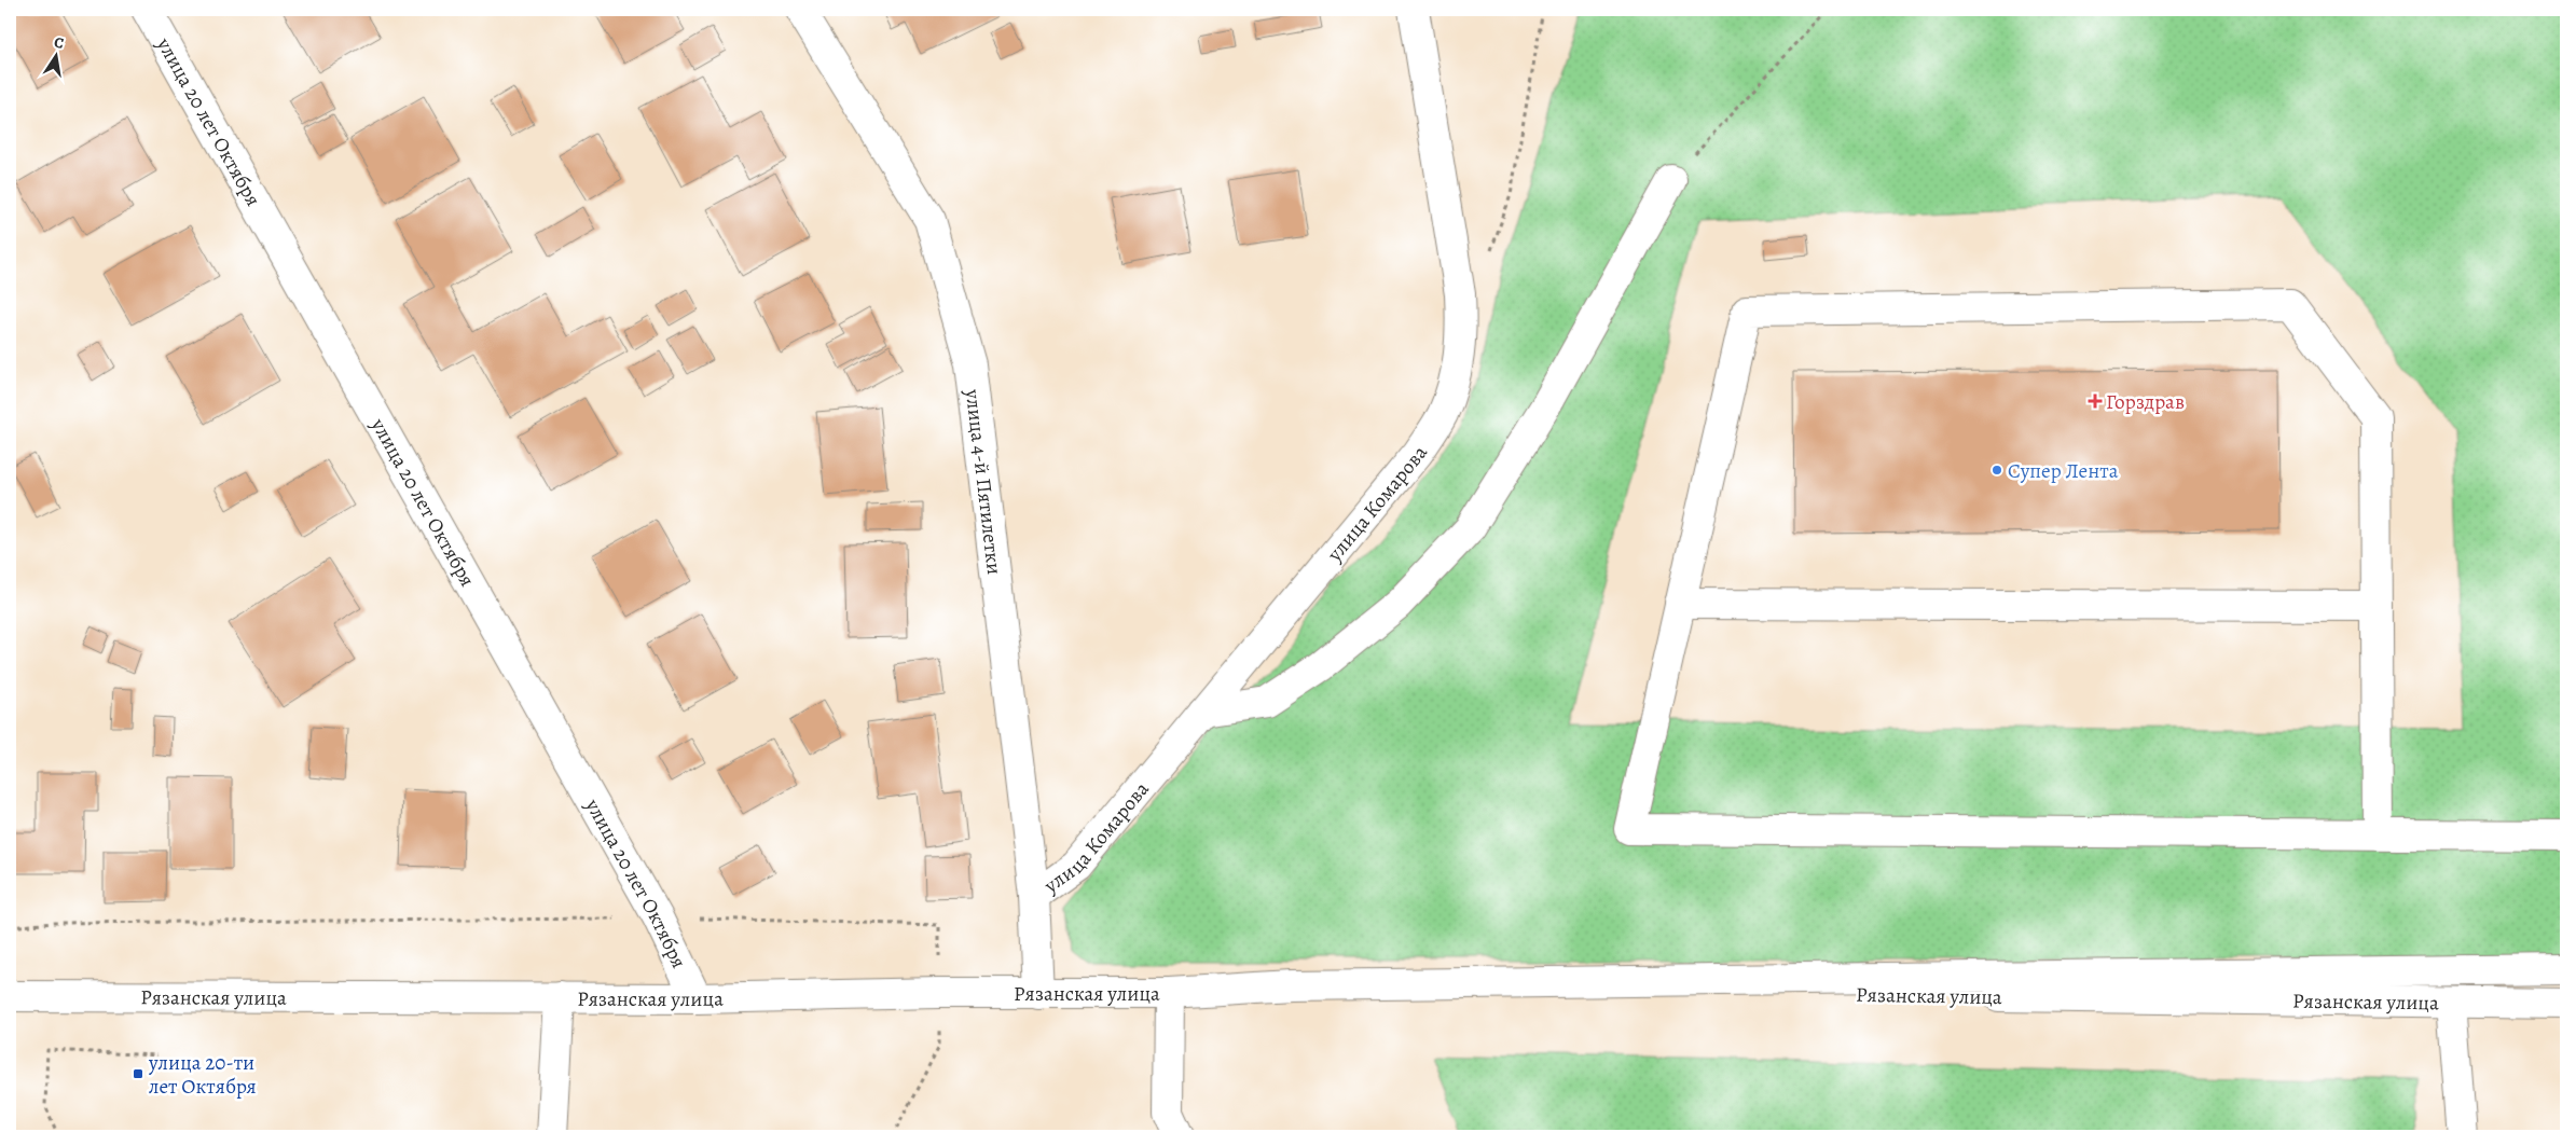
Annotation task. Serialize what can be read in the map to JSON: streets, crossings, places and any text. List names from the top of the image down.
{
  "streets": {
    "main road": [
      "улица 20 лет Октября",
      "улица 4-й Пятилетки",
      "улица Комарова",
      "Рязанская улица"
    ]
  },
  "crossings": [
    ["улица 20 лет Октября", "Рязанская улица"],
    ["улица 4-й Пятилетки", "улица Комарова"],
    ["улица 4-й Пятилетки", "Рязанская улица"]
  ],
  "places": {
    "health": ["Горздрав"],
    "other": ["Супер Лента"],
    "transit": ["улица 20-ти лет Октября"]
  },
  "north": "top"
}
